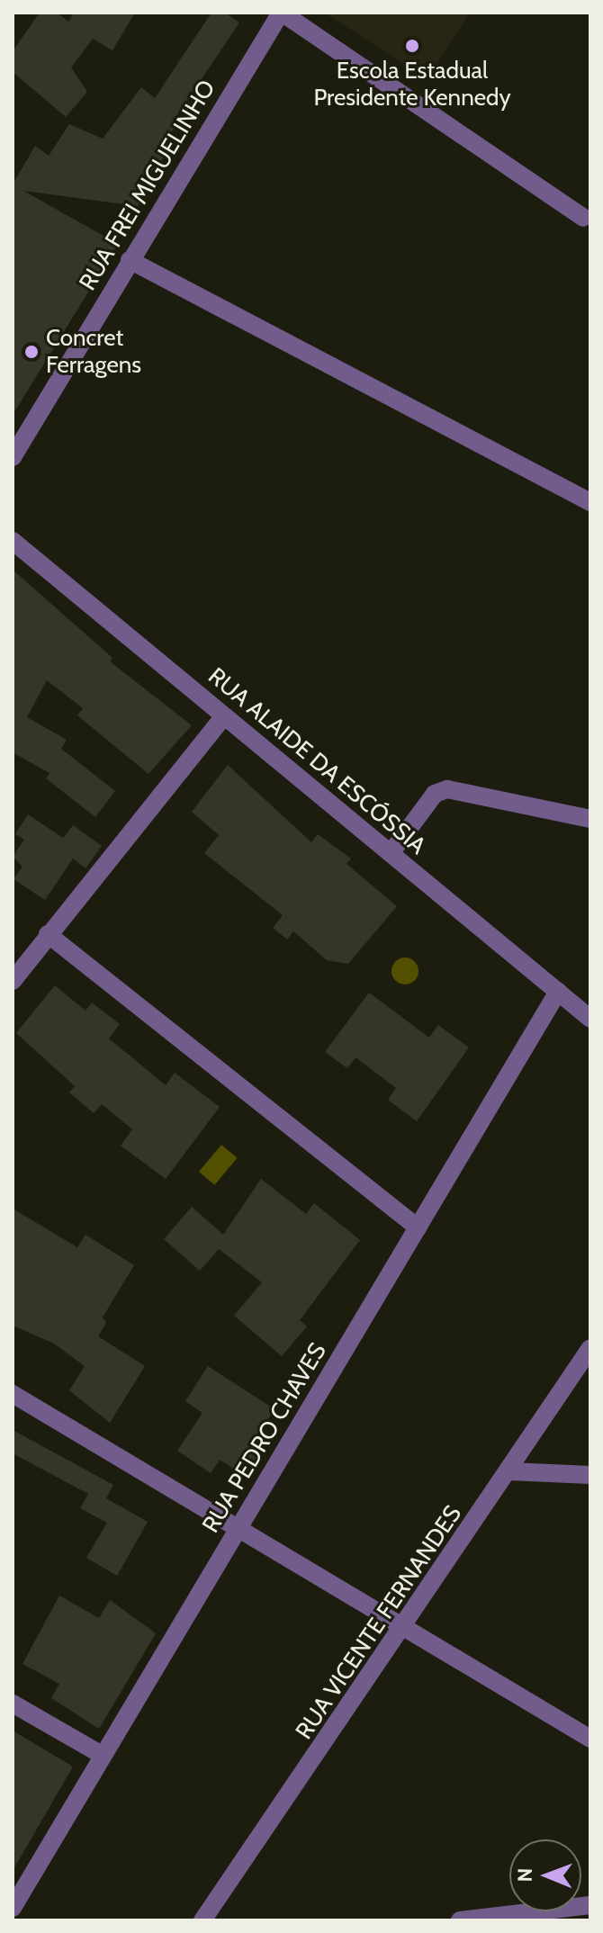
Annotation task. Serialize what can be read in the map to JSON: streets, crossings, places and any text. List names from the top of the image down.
{
  "streets": {
    "street": [
      "RUA FREI MIGUELINHO",
      "RUA ALAIDE DA ESCÓSSIA",
      "RUA PEDRO CHAVES",
      "RUA VICENTE FERNANDES"
    ]
  },
  "crossings": [
    ["RUA ALAIDE DA ESCÓSSIA", "RUA PEDRO CHAVES"]
  ],
  "places": ["Escola Estadual Presidente Kennedy", "Concret Ferragens"],
  "north": "left"
}
